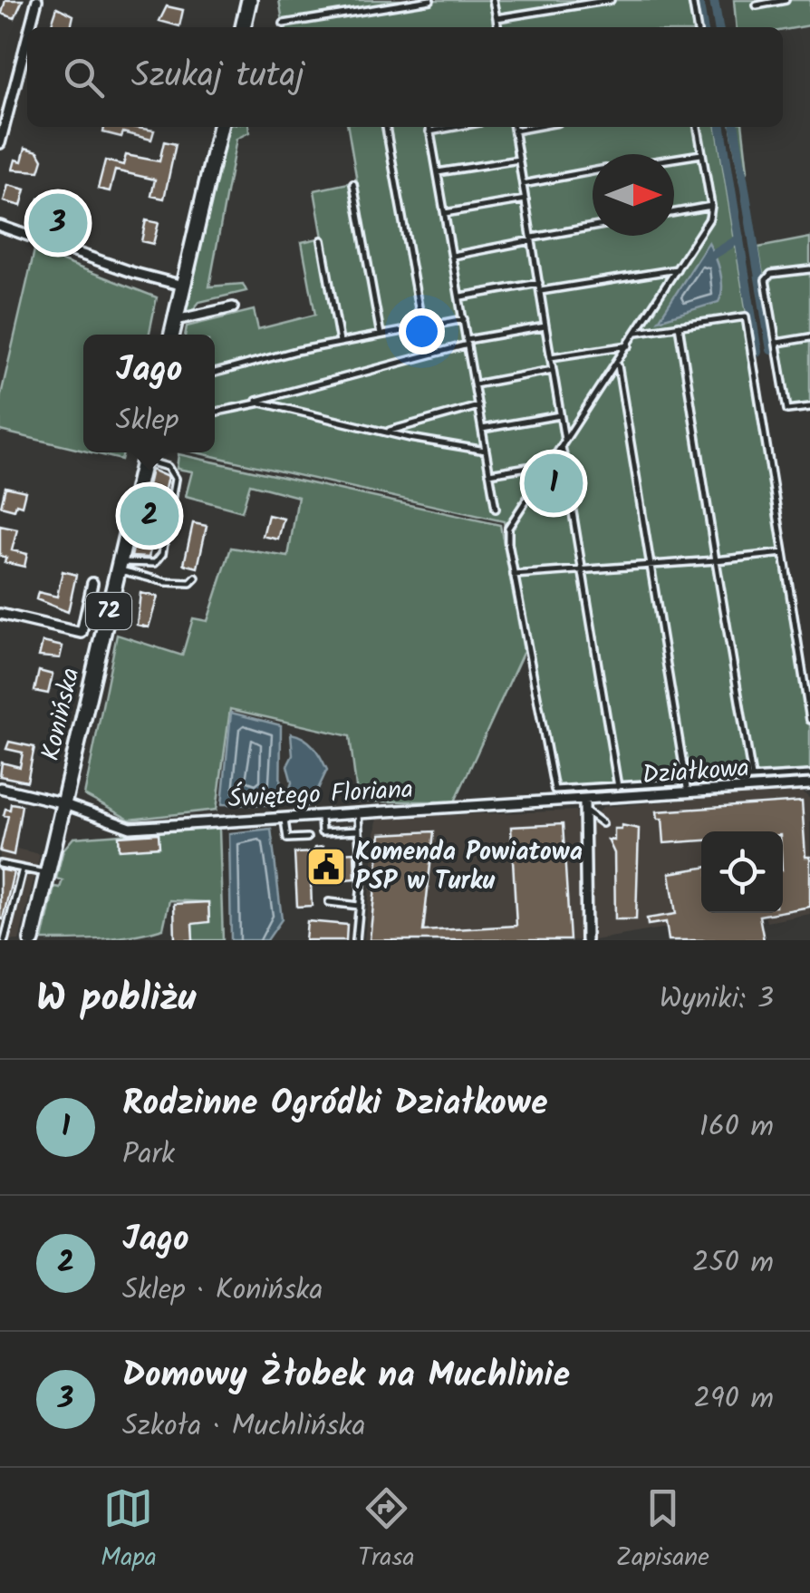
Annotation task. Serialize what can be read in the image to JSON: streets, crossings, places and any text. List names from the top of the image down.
{
  "streets": {
    "main road": ["72", "Konińska"],
    "street": ["Działkowa", "Świętego Floriana"]
  },
  "crossings": [
    ["Konińska", "Świętego Floriana"],
    ["Działkowa", "Świętego Floriana"]
  ],
  "places": {
    "public building": ["Komenda Powiatowa PSP w Turku"]
  },
  "north": "right",
  "page": {
    "search": "Szukaj tutaj",
    "pins": ["3", "1", "2"],
    "popup": ["Jago", "Sklep"],
    "heading": ["W pobliżu", "Wyniki: 3"],
    "list": [
      {
        "mark": "1",
        "name": "Rodzinne Ogródki Działkowe",
        "note": "Park",
        "value": "160 m"
      },
      {
        "mark": "2",
        "name": "Jago",
        "note": "Sklep · Konińska",
        "value": "250 m"
      },
      {
        "mark": "3",
        "name": "Domowy Żłobek na Muchlinie",
        "note": "Szkoła · Muchlińska",
        "value": "290 m"
      }
    ],
    "nav": ["Mapa", "Trasa", "Zapisane"]
  }
}
